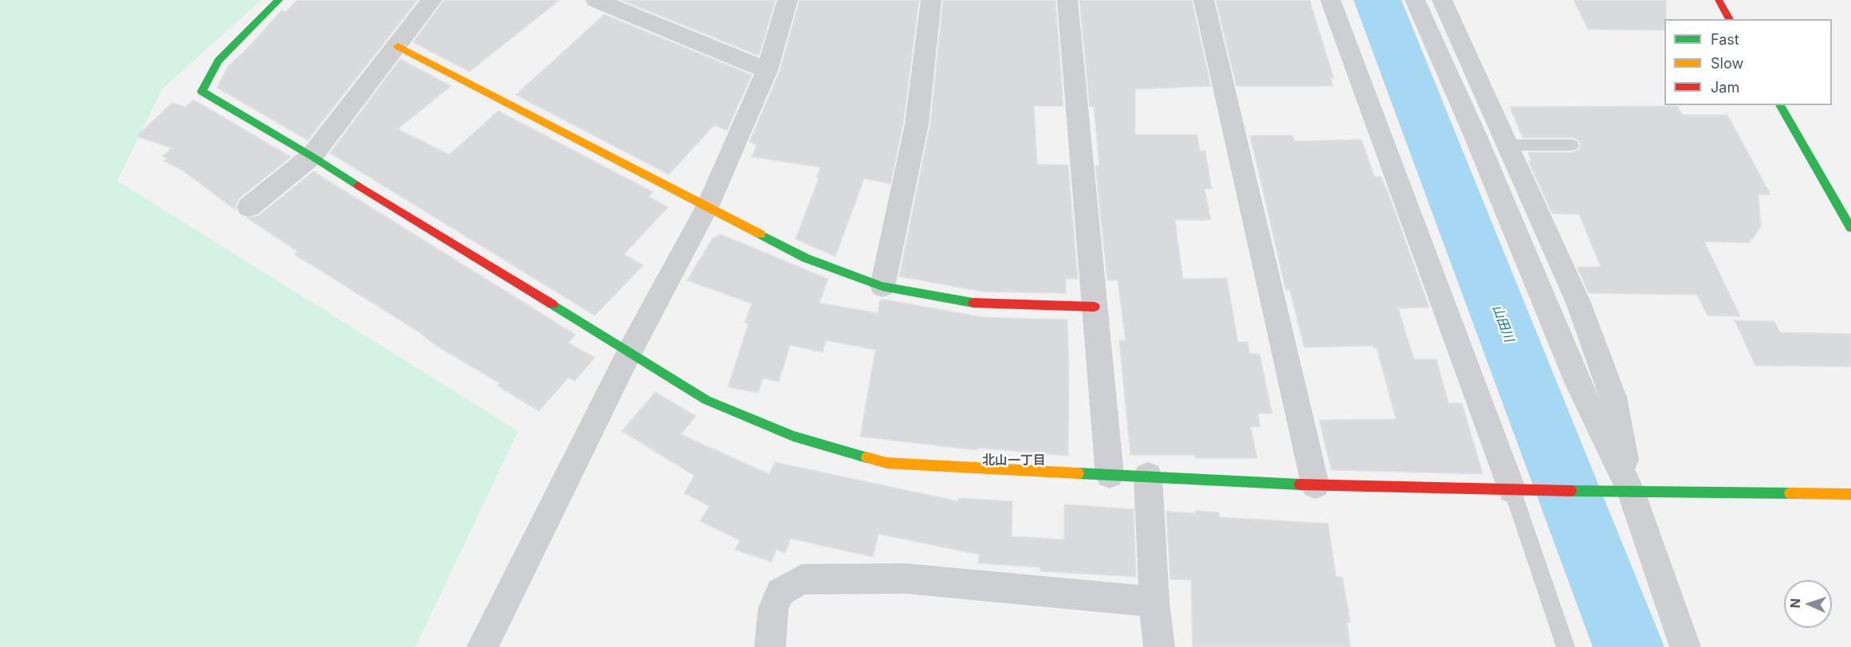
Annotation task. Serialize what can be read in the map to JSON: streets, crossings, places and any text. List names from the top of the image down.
{
  "districts": ["北山一丁目"],
  "water": ["山田川"],
  "legend": ["Fast", "Slow", "Jam"],
  "north": "left"
}
